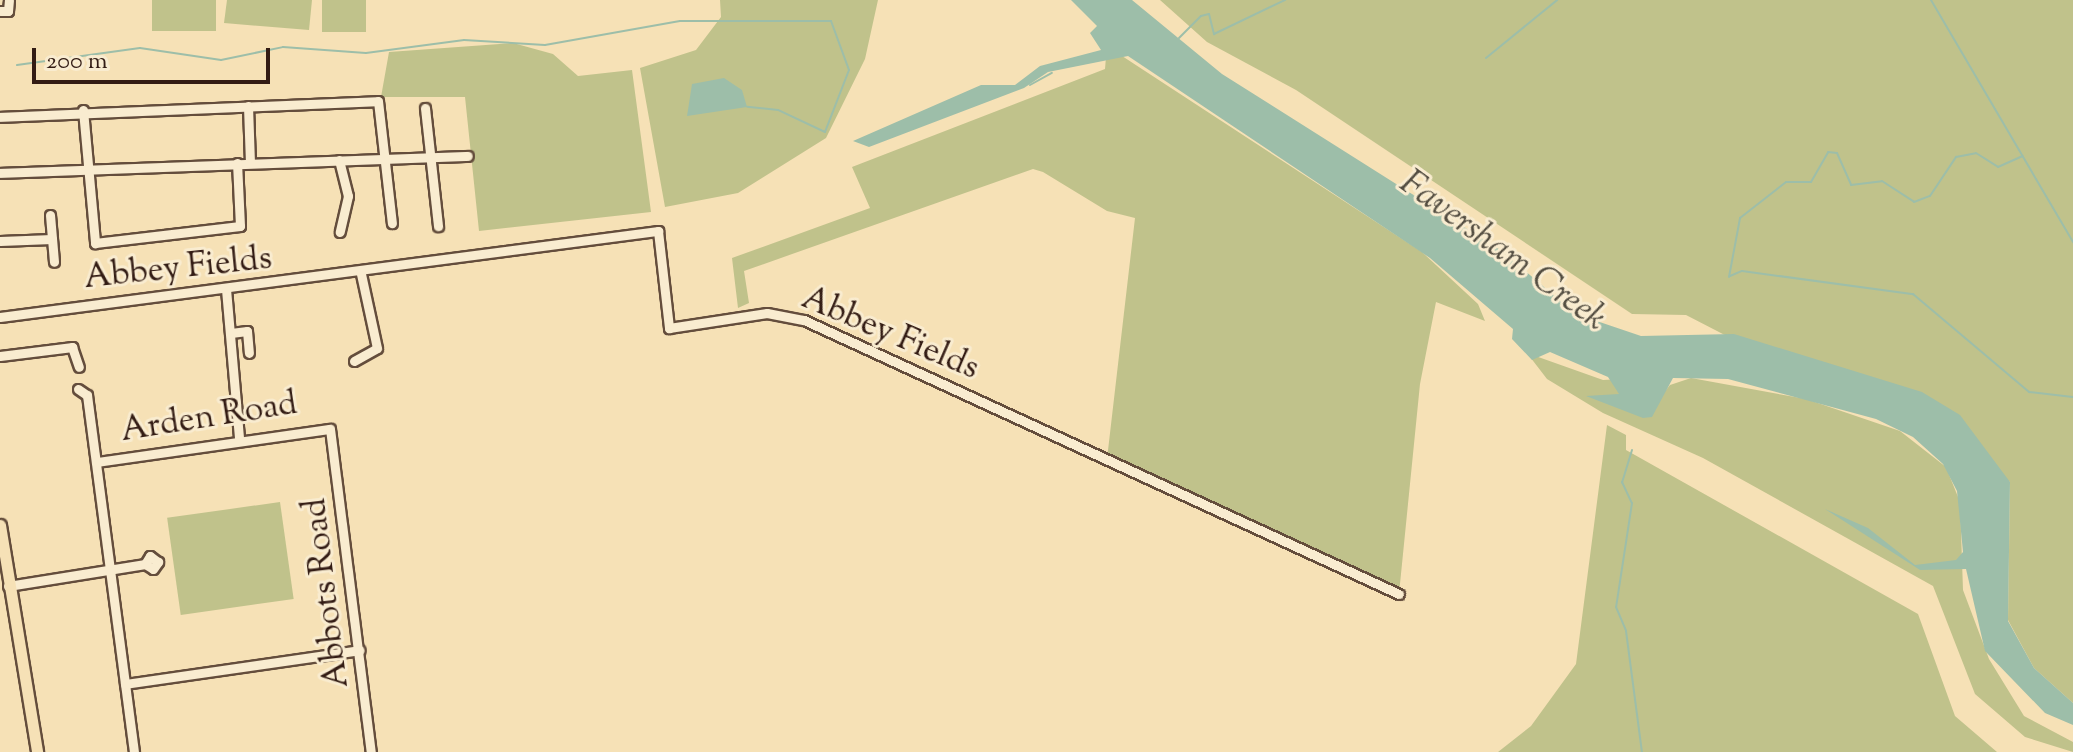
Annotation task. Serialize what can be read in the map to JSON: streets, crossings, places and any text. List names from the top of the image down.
{
  "streets": {
    "street": ["Abbey Fields", "Arden Road", "Abbots Road"]
  },
  "crossings": [
    ["Arden Road", "Abbots Road"]
  ],
  "water": ["Faversham Creek"],
  "scale_bar": "200 m"
}
